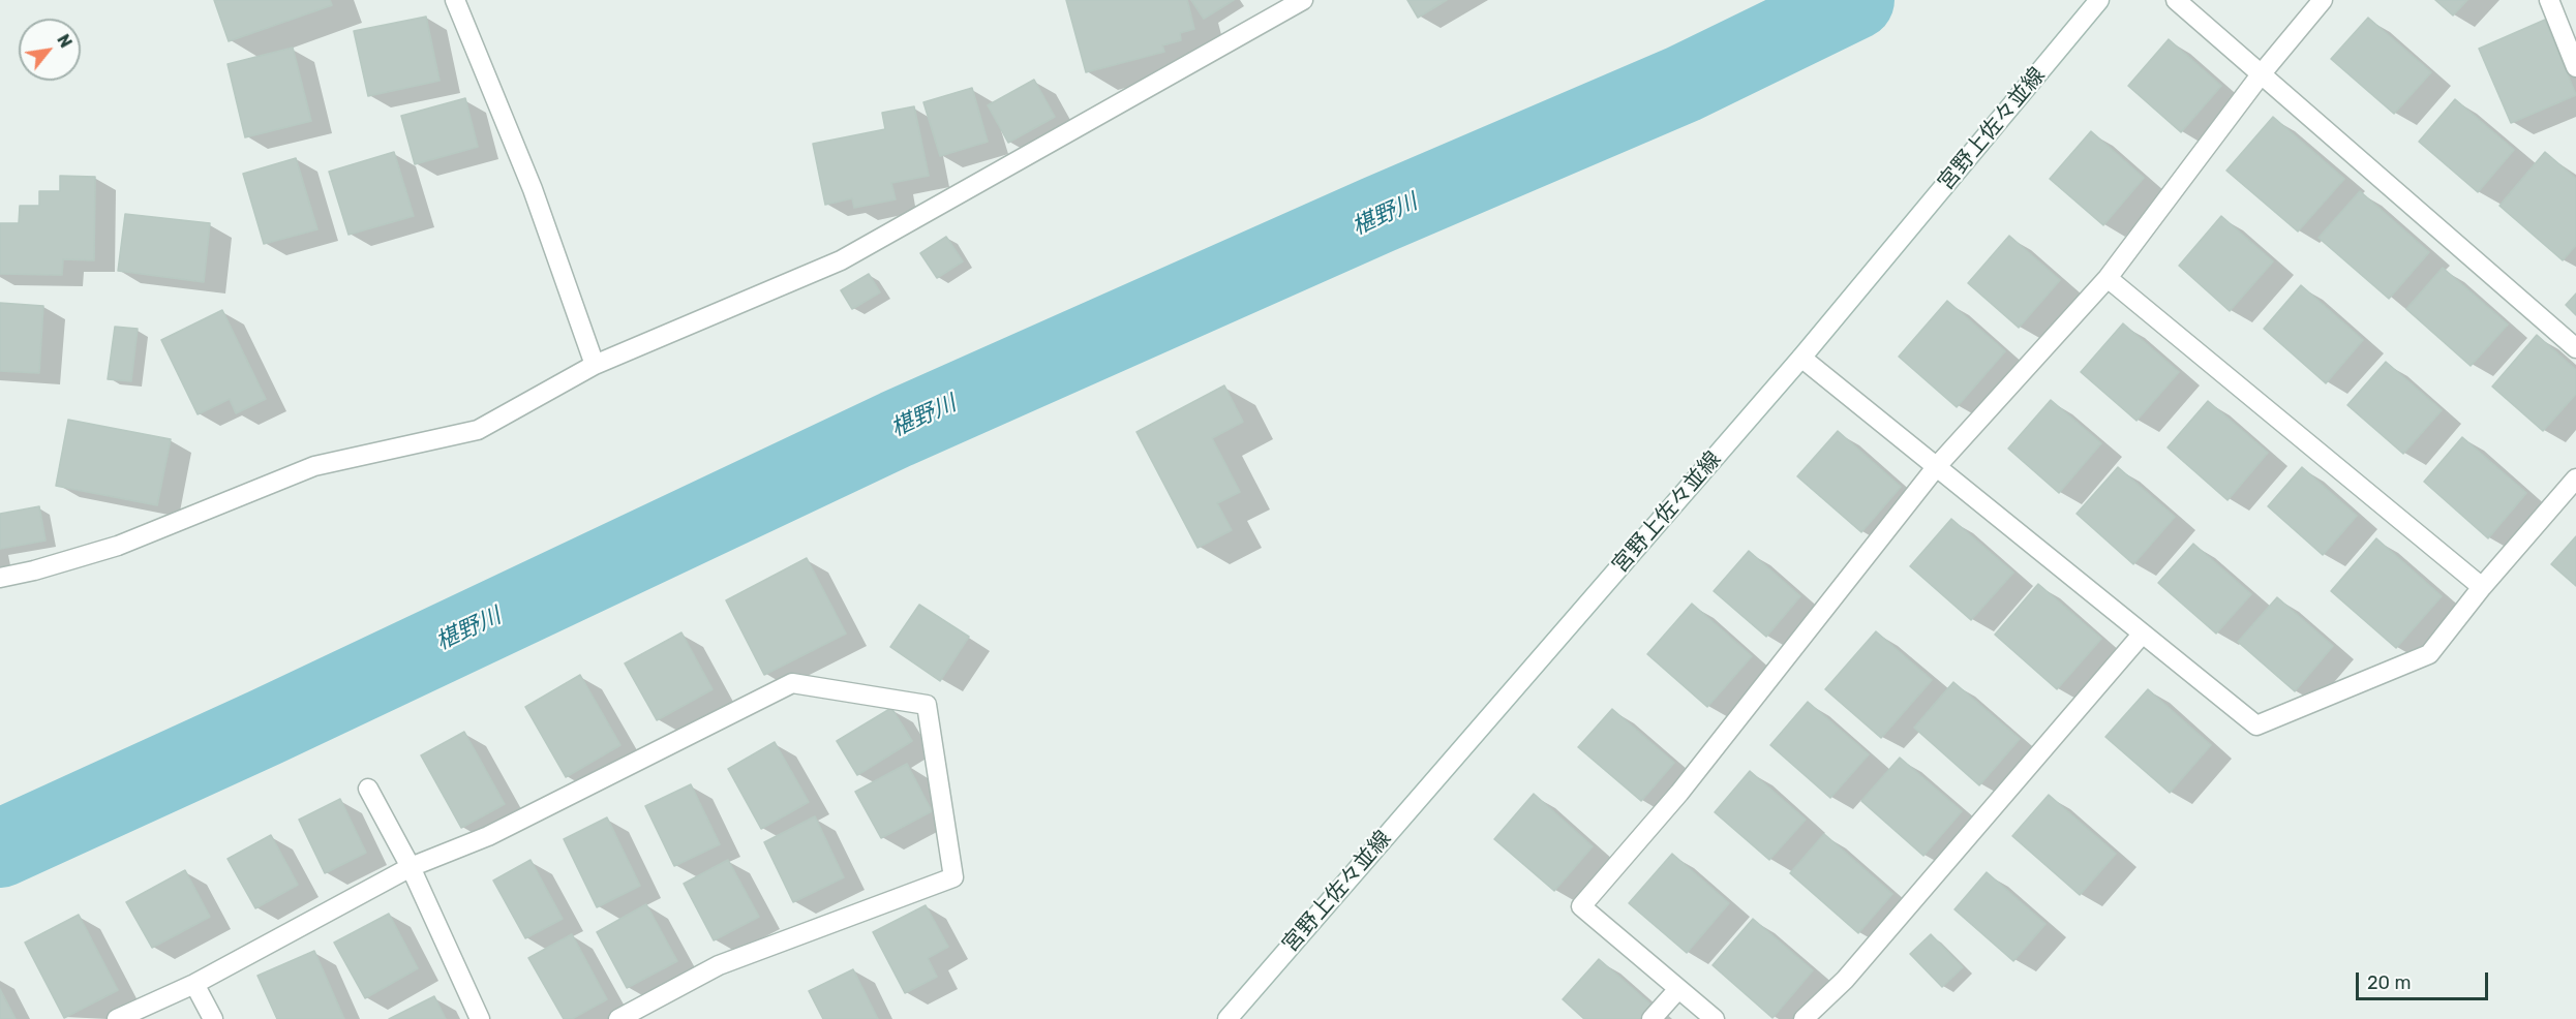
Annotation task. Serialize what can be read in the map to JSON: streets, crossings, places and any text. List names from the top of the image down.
{
  "streets": {
    "street": ["宮野上佐々並線"]
  },
  "water": ["椹野川"],
  "scale_bar": "20 m",
  "north": "top right"
}
